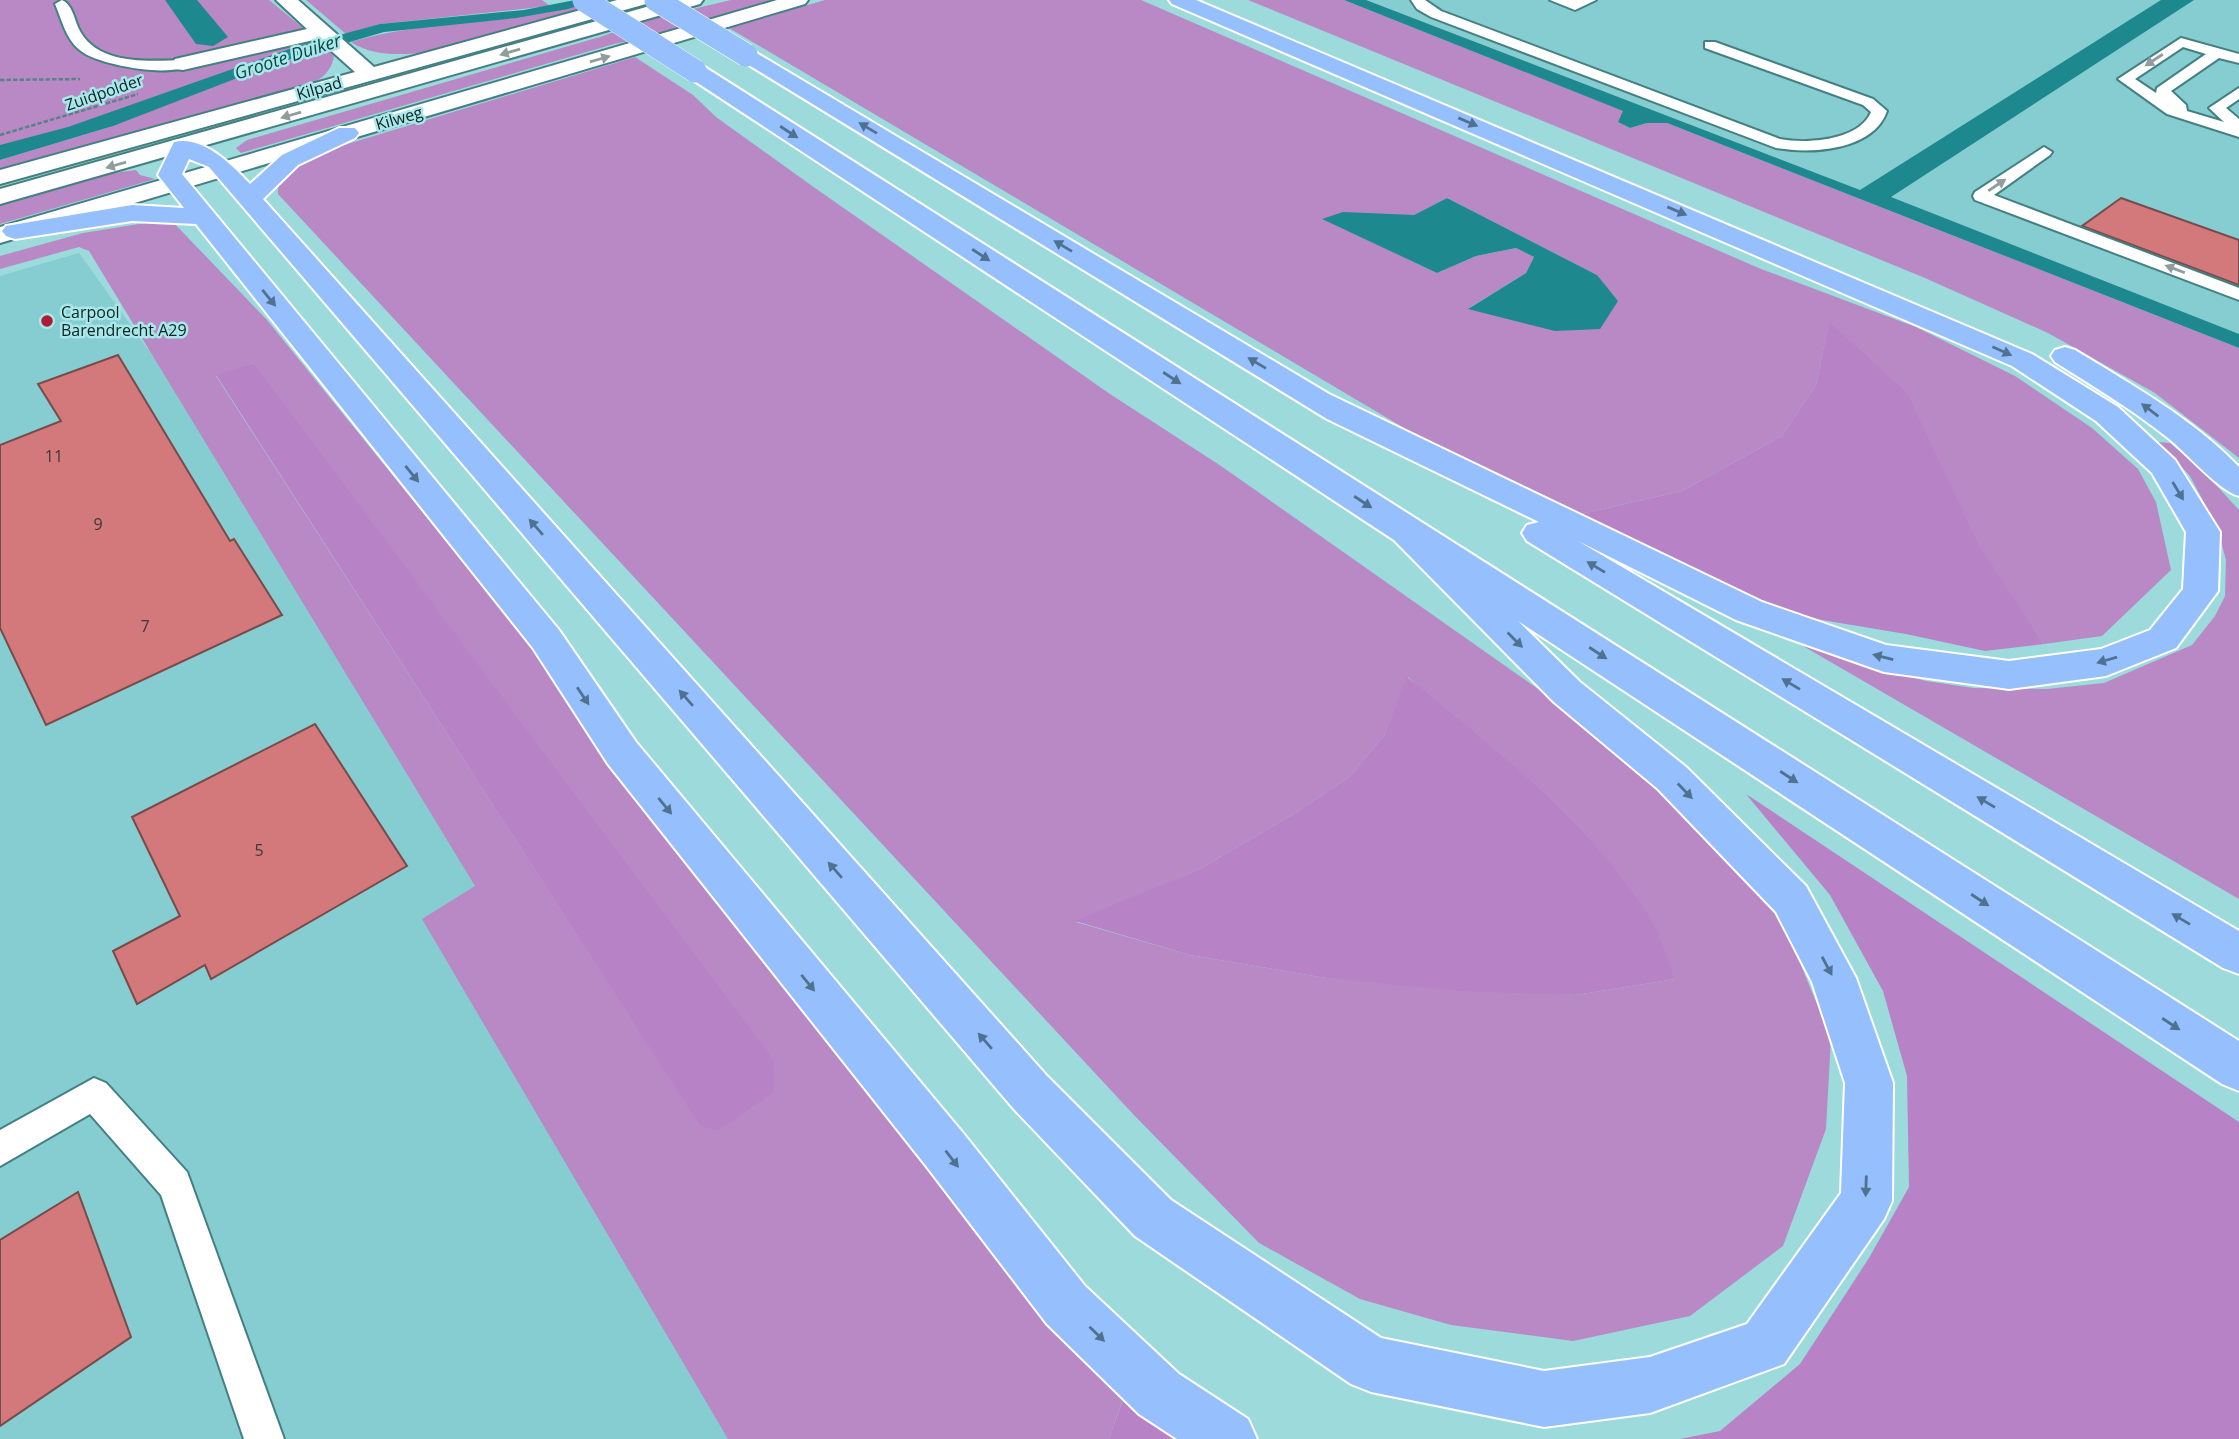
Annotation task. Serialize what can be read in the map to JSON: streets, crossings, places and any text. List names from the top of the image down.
{
  "streets": {
    "main road": ["Kilpad", "Kilweg"],
    "path": ["Zuidpolder"]
  },
  "water": ["Groote Duiker"],
  "places": ["Carpool Barendrecht A29"],
  "house_numbers": [
    "11",
    "9",
    "7",
    "5"
  ]
}
